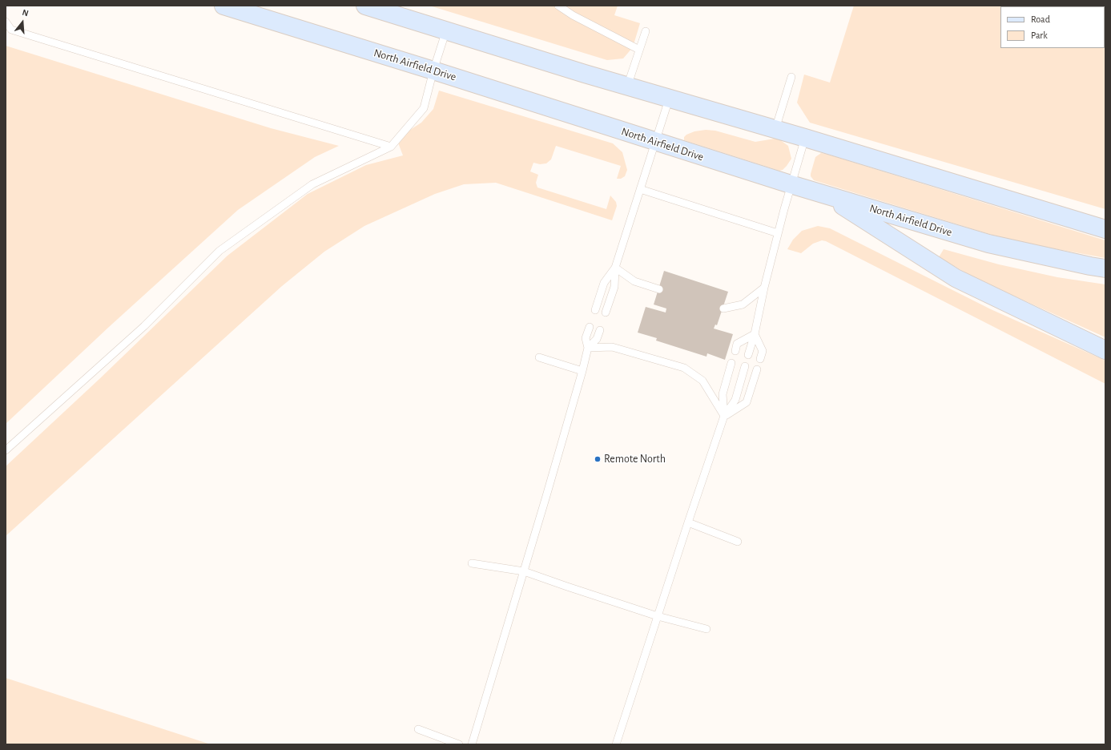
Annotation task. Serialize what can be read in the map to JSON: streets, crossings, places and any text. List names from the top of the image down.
{
  "streets": {
    "main road": ["North Airfield Drive"]
  },
  "places": ["Remote North"],
  "legend": ["Road", "Park"],
  "north": "top"
}
